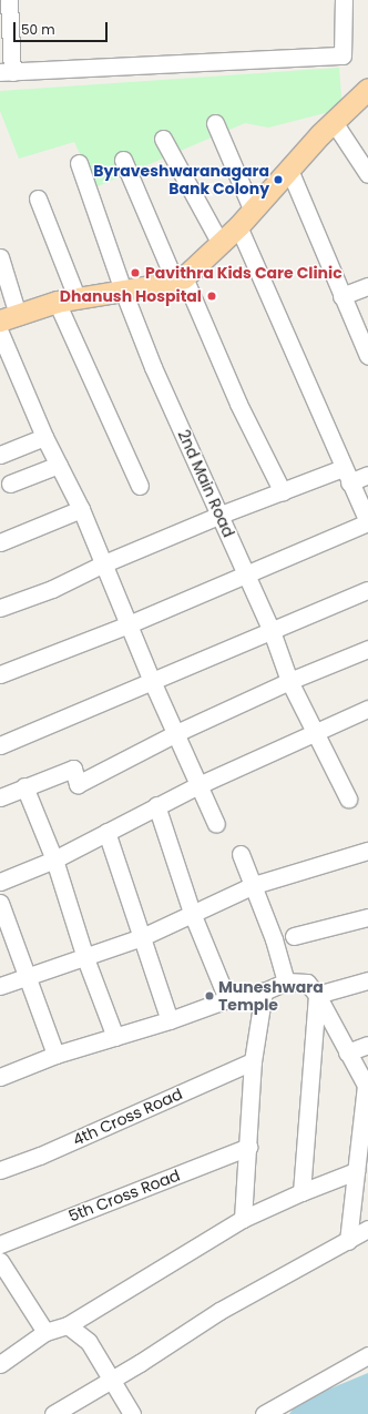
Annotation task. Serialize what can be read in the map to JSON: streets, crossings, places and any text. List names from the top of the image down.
{
  "streets": {
    "street": ["2nd Main Road", "4th Cross Road", "5th Cross Road"]
  },
  "places": [
    "Byraveshwaranagara Bank Colony",
    "Pavithra Kids Care Clinic",
    "Dhanush Hospital",
    "Muneshwara Temple"
  ],
  "scale_bar": "50 m"
}
